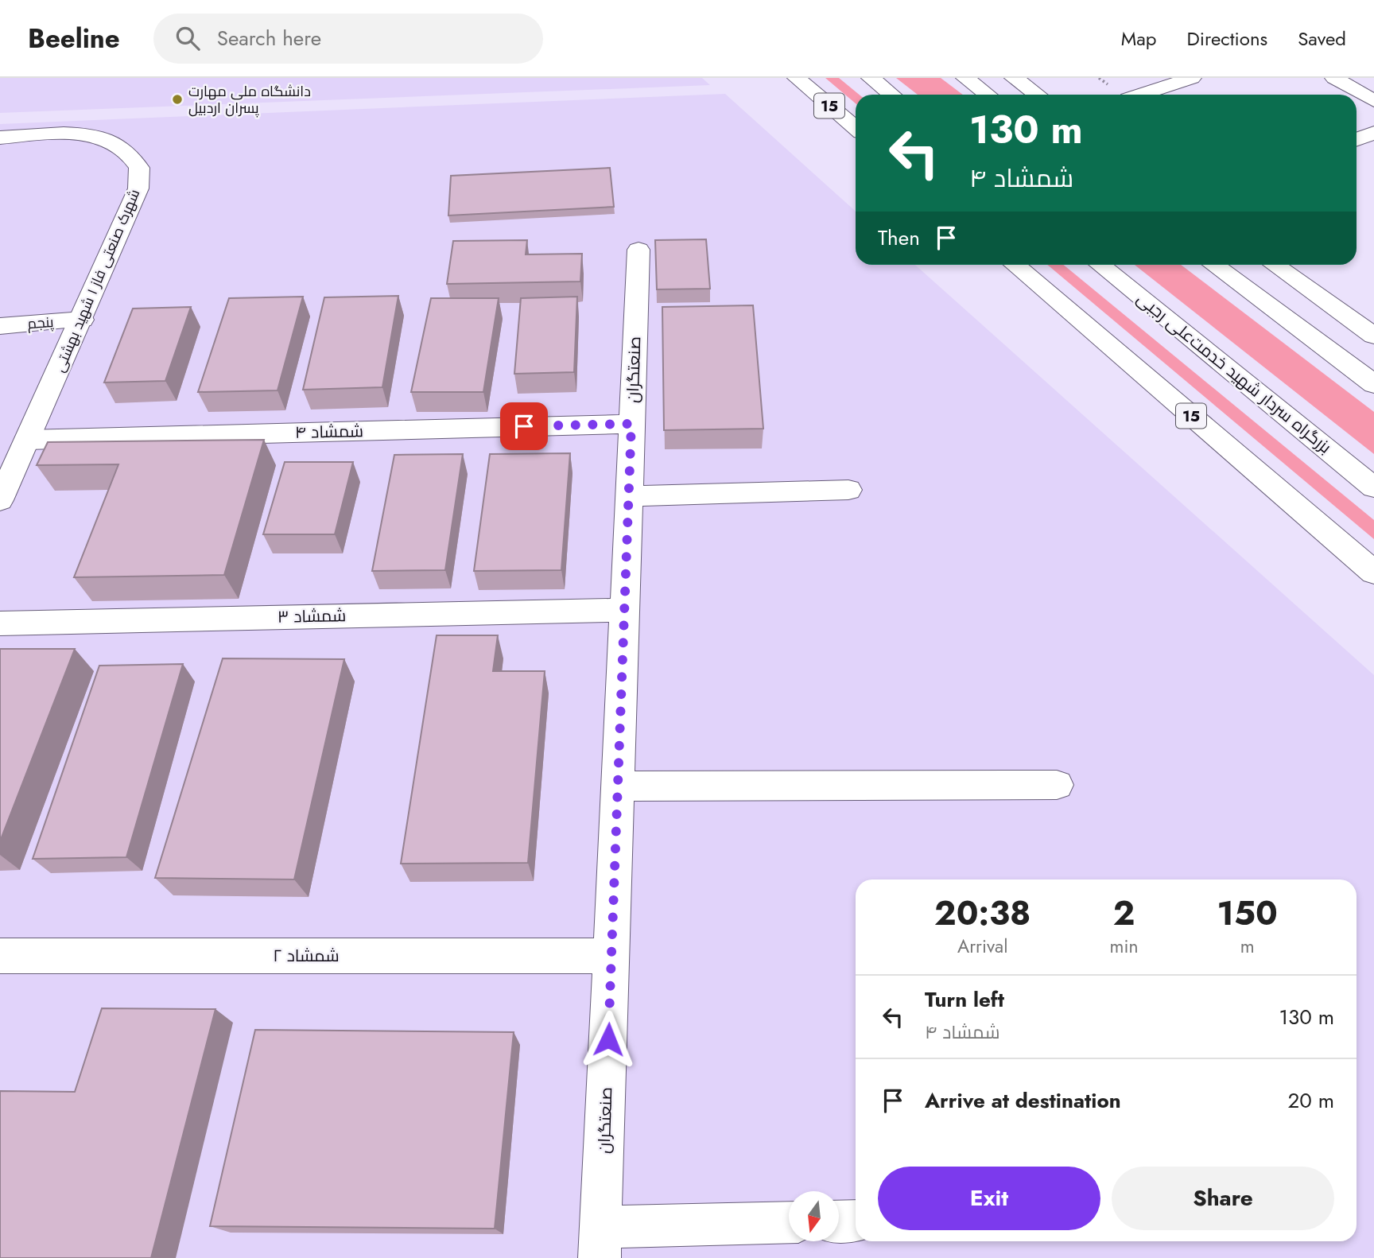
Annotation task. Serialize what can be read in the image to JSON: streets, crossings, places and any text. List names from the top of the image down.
{
  "streets": {
    "main road": [
      "15",
      "شهرک صنعتی فاز ۱ شهید بهشتی",
      "پنجم",
      "صنعتگران",
      "بزرگراه سردار شهید خدمت‌علی رجبی",
      "شمشاد ۴",
      "شمشاد ۳",
      "شمشاد ۲"
    ]
  },
  "crossings": [
    ["شهرک صنعتی فاز ۱ شهید بهشتی", "پنجم"],
    ["شهرک صنعتی فاز ۱ شهید بهشتی", "شمشاد ۴"],
    ["صنعتگران", "شمشاد ۴"],
    ["صنعتگران", "شمشاد ۳"],
    ["صنعتگران", "شمشاد ۲"]
  ],
  "places": ["دانشگاه ملی مهارت پسران اردبیل"],
  "north": "bottom",
  "page": {
    "header": "Beeline",
    "search": "Search here",
    "nav": ["Map", "Directions", "Saved"],
    "turn": ["130 m", "شمشاد ۴"],
    "then": "Then",
    "eta": [
      "20:38",
      "Arrival",
      "2",
      "min",
      "150",
      "m"
    ],
    "list": [
      {
        "name": "Turn left",
        "note": "شمشاد ۴",
        "value": "130 m"
      },
      {
        "name": "Arrive at destination",
        "value": "20 m"
      }
    ],
    "buttons": ["Exit", "Share"]
  }
}
